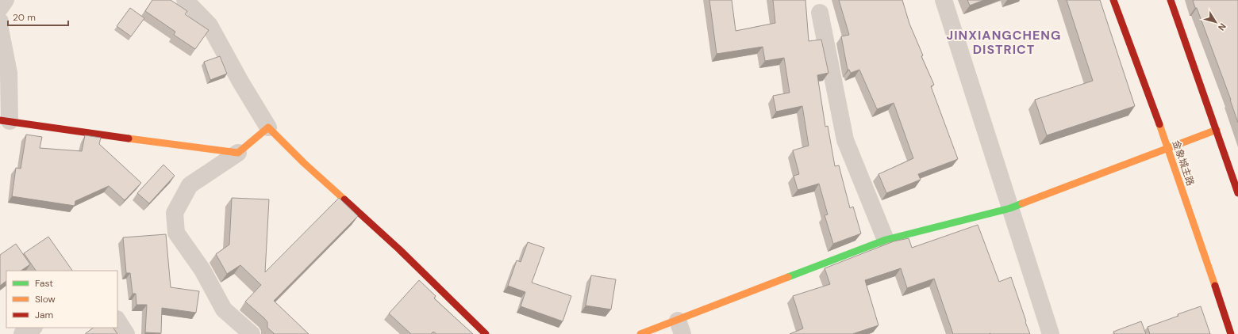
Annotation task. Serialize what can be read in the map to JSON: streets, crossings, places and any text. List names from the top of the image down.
{
  "streets": {
    "street": ["金象城主路"]
  },
  "districts": ["JINXIANGCHENG DISTRICT"],
  "legend": ["Fast", "Slow", "Jam"],
  "scale_bar": "20 m",
  "north": "bottom right"
}
